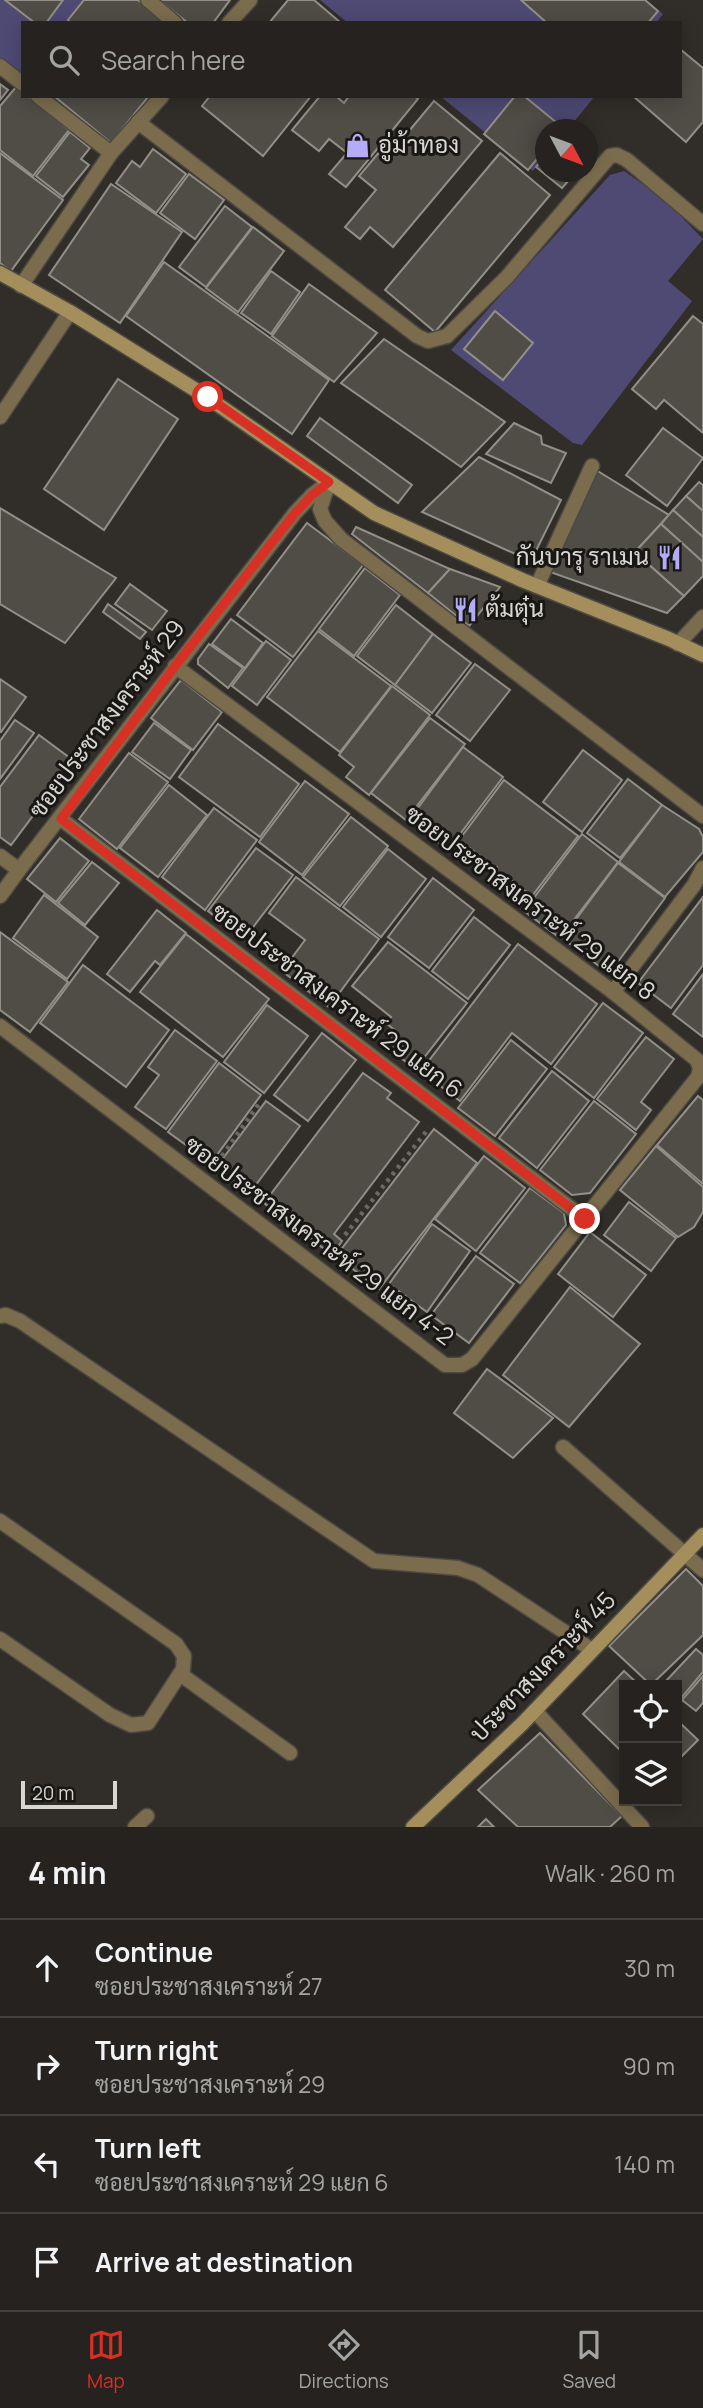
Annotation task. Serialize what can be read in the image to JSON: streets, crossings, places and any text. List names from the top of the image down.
{
  "streets": {
    "street": [
      "ซอยประชาสงเคราะห์ 29",
      "ซอยประชาสงเคราะห์ 29 แยก 8",
      "ซอยประชาสงเคราะห์ 29 แยก 6",
      "ซอยประชาสงเคราะห์ 29 แยก 4-2",
      "ประชาสงเคราะห์ 45"
    ]
  },
  "crossings": [
    ["ซอยประชาสงเคราะห์ 29", "ซอยประชาสงเคราะห์ 29 แยก 8"],
    ["ซอยประชาสงเคราะห์ 29", "ซอยประชาสงเคราะห์ 29 แยก 6"],
    ["ซอยประชาสงเคราะห์ 29 แยก 8", "ซอยประชาสงเคราะห์ 29 แยก 6"],
    ["ซอยประชาสงเคราะห์ 29 แยก 8", "ซอยประชาสงเคราะห์ 29 แยก 4-2"],
    ["ซอยประชาสงเคราะห์ 29 แยก 6", "ซอยประชาสงเคราะห์ 29 แยก 4-2"]
  ],
  "places": {
    "shop": ["อู่ม้าทอง"],
    "restaurant": ["กันบารุ ราเมน", "ต้มตุ๋น"]
  },
  "scale_bar": "20 m",
  "north": "bottom right",
  "page": {
    "search": "Search here",
    "scale": "20 m",
    "heading": ["4 min", "Walk · 260 m"],
    "list": [
      ["Continue", "ซอยประชาสงเคราะห์ 27", "30 m"],
      ["Turn right", "ซอยประชาสงเคราะห์ 29", "90 m"],
      ["Turn left", "ซอยประชาสงเคราะห์ 29 แยก 6", "140 m"],
      "Arrive at destination"
    ],
    "nav": ["Map", "Directions", "Saved"]
  }
}
